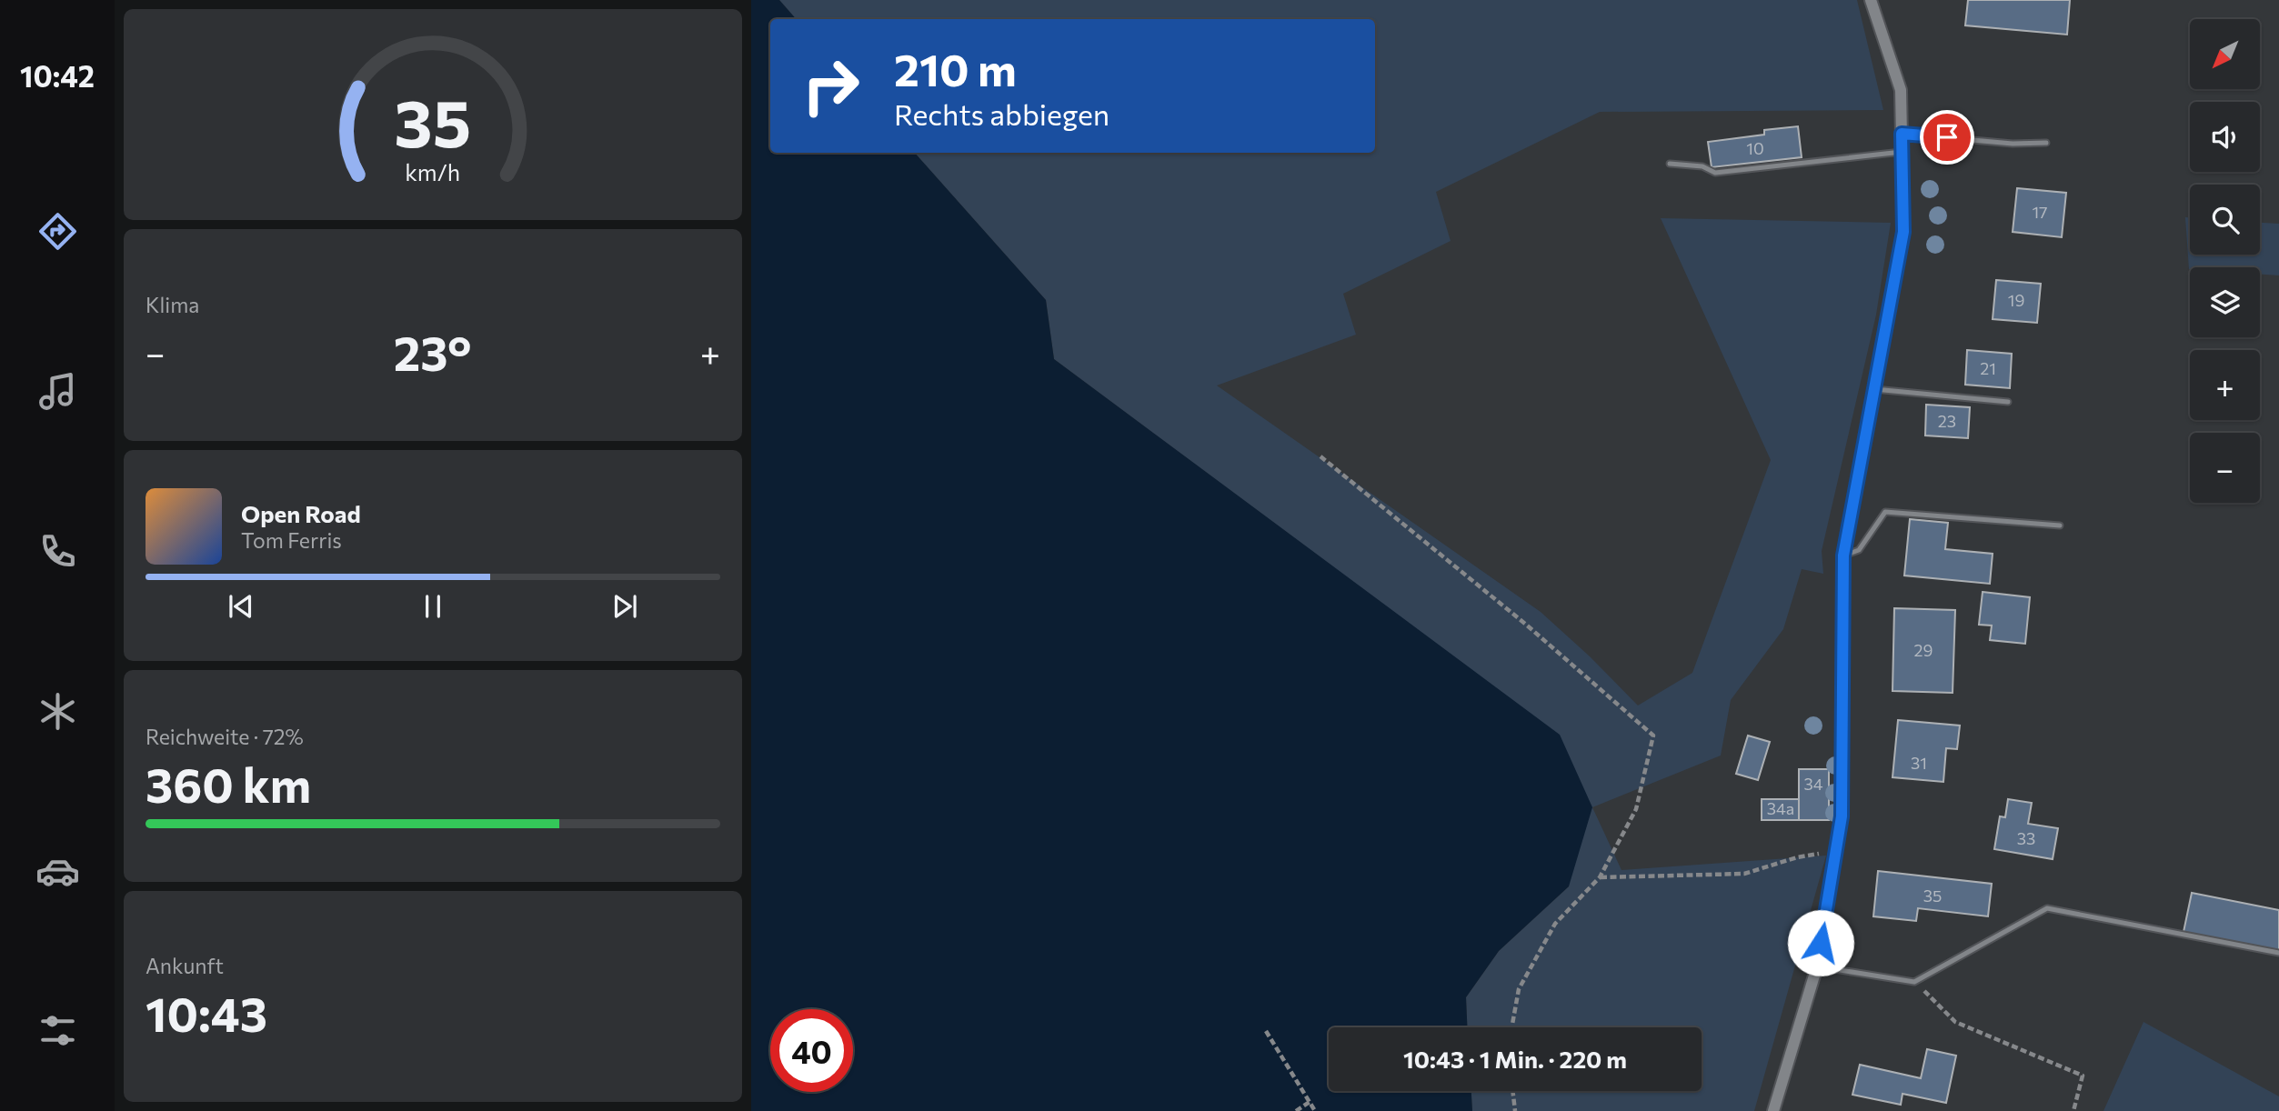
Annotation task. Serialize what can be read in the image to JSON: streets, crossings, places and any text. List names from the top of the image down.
{
  "house_numbers": [
    "10",
    "17",
    "19",
    "21",
    "23",
    "29",
    "31",
    "34",
    "34a",
    "33",
    "35"
  ],
  "north": "bottom left",
  "page": {
    "tabs": "10:42",
    "map_buttons": ["+", "−"],
    "turn": ["210 m", "Rechts abbiegen"],
    "tile": [
      "Klima",
      ["Reichweite · 72%", "360 km"],
      ["Ankunft", "10:43"]
    ],
    "heat": ["−", "23°", "+"],
    "song": ["Open Road", "Tom Ferris"],
    "limit": "40",
    "trip": "10:43 · 1 Min. · 220 m",
    "gauge": ["35", "km/h"]
  }
}
